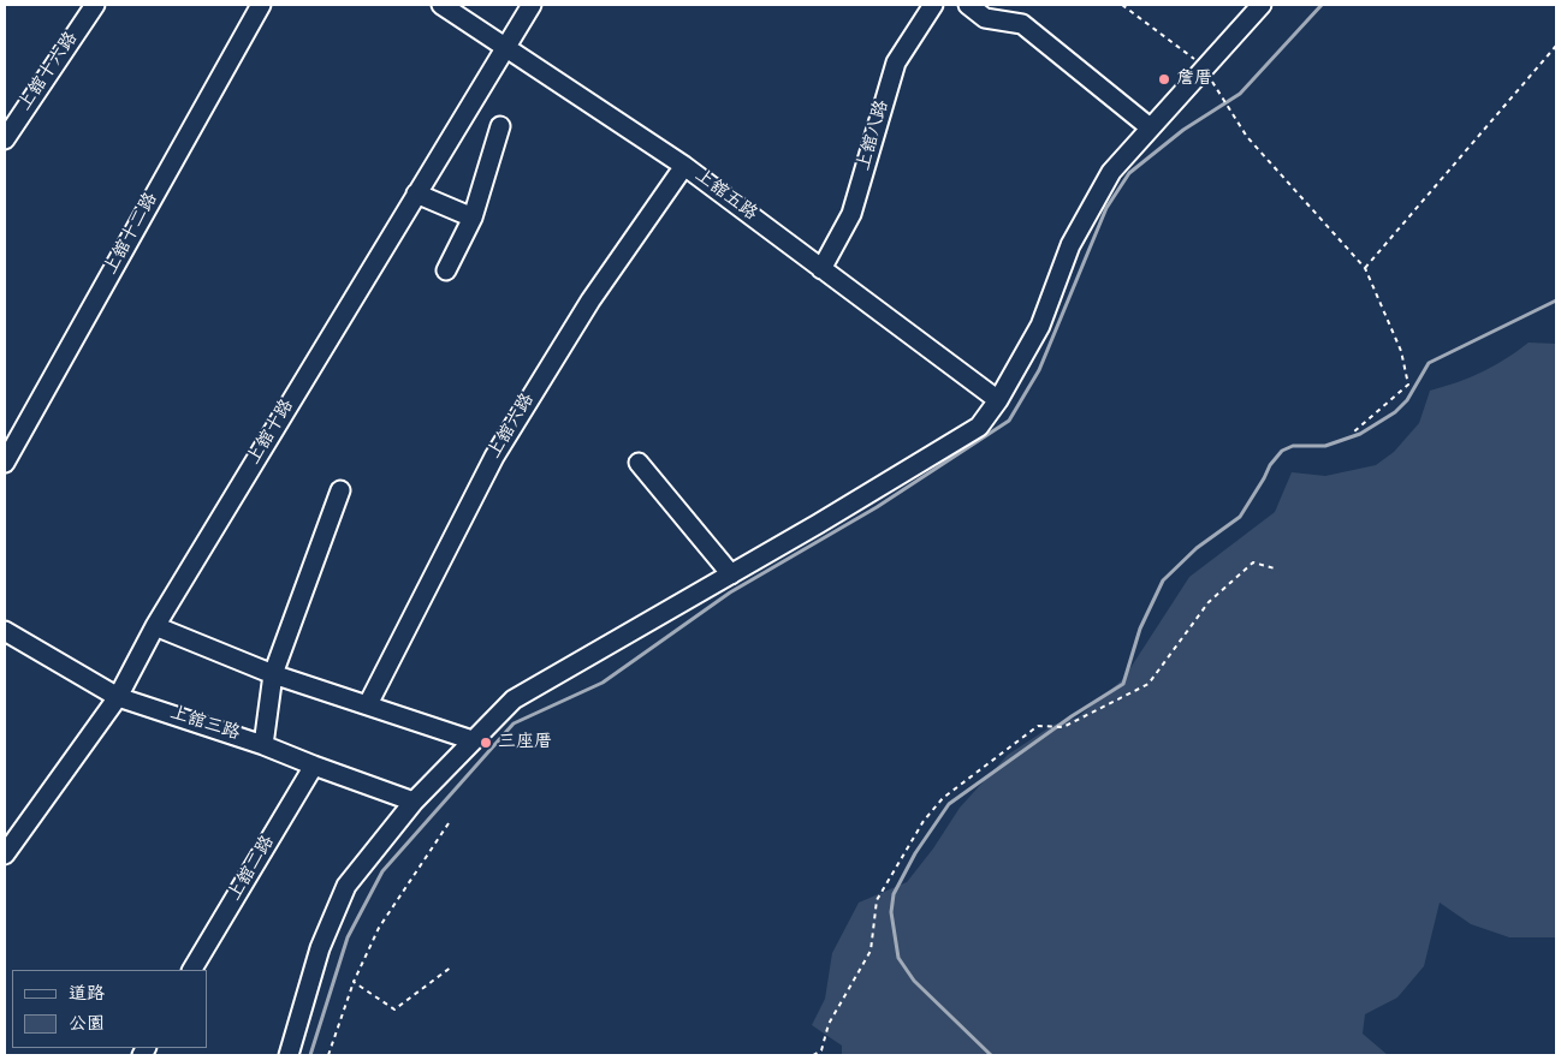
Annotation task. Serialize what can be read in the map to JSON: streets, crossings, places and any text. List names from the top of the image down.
{
  "streets": {
    "street": [
      "上舘十六路",
      "上舘八路",
      "上舘五路",
      "上舘十二路",
      "上舘六路",
      "上舘十路",
      "上舘三路",
      "上舘二路"
    ]
  },
  "crossings": [
    ["上舘八路", "上舘五路"],
    ["上舘五路", "上舘六路"],
    ["上舘五路", "上舘十路"],
    ["上舘十路", "上舘三路"],
    ["上舘三路", "上舘二路"]
  ],
  "places": ["詹厝", "三座厝"],
  "legend": ["道路", "公園"]
}
